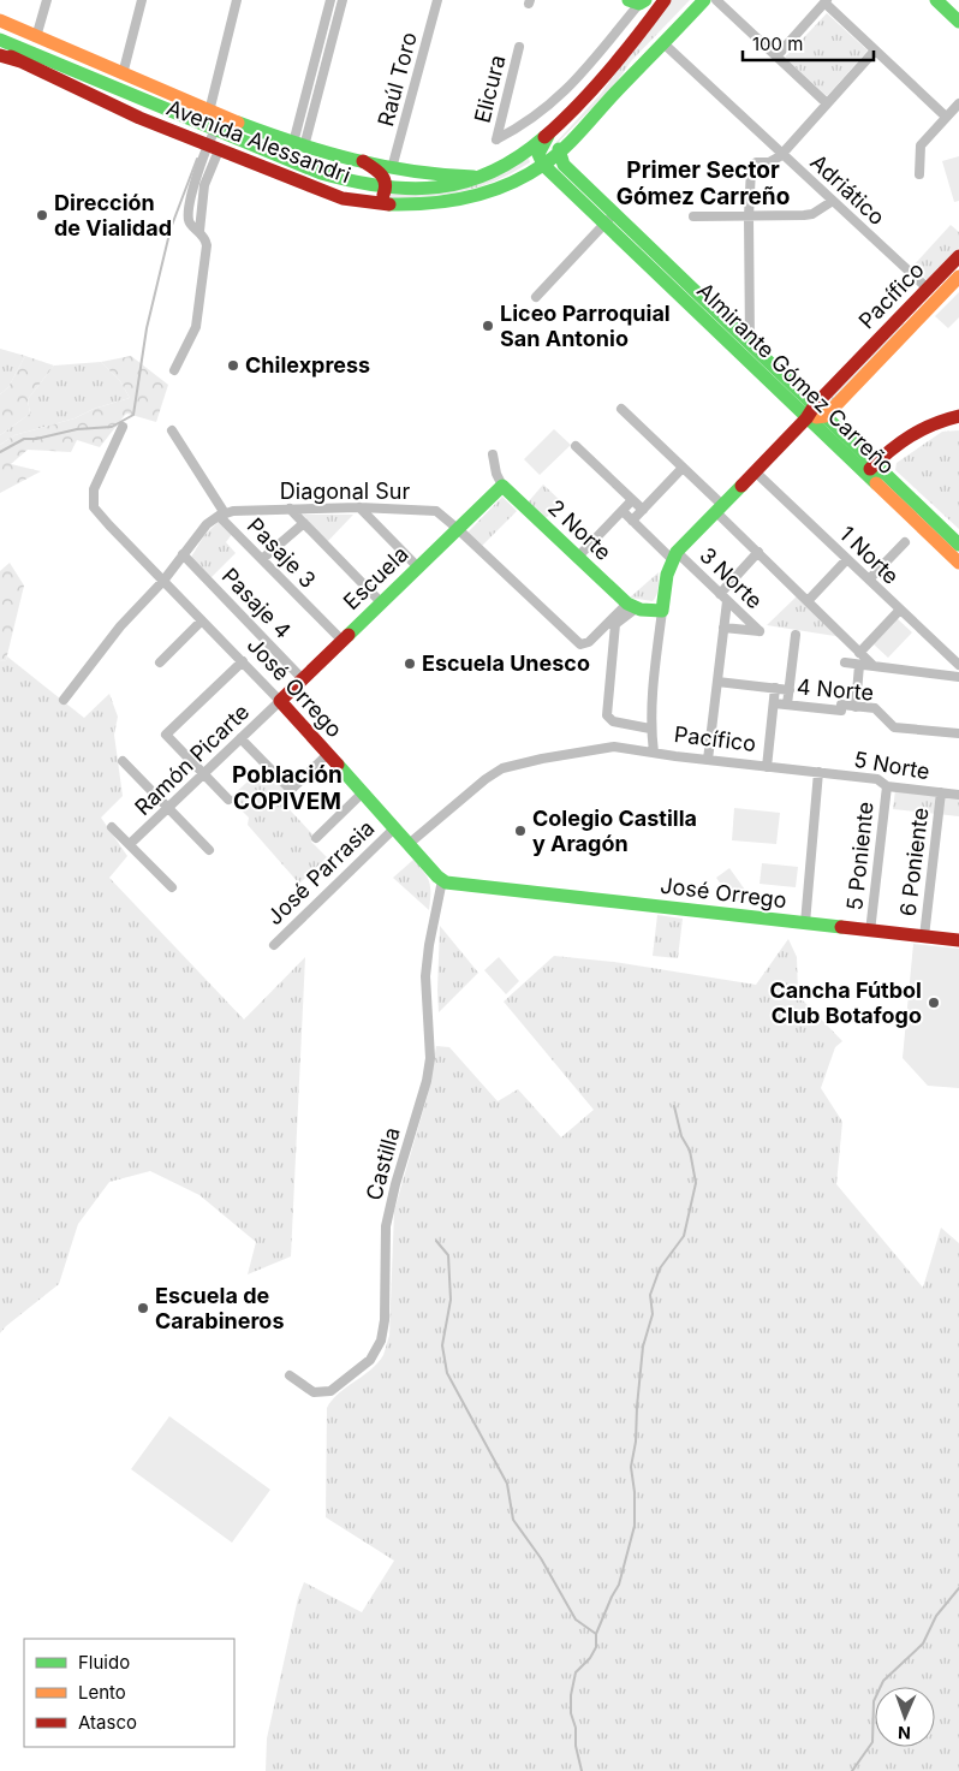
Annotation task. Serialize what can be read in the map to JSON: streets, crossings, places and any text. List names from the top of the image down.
{
  "streets": {
    "main road": [
      "Avenida Alessandri",
      "Pacífico",
      "Almirante Gómez Carreño",
      "2 Norte",
      "Escuela",
      "José Orrego"
    ],
    "street": [
      "Raúl Toro",
      "Elicura",
      "Adriático",
      "Diagonal Sur",
      "Pasaje 3",
      "1 Norte",
      "3 Norte",
      "Pasaje 4",
      "4 Norte",
      "Ramón Picarte",
      "5 Norte",
      "5 Poniente",
      "6 Poniente",
      "José Parrasia",
      "Castilla"
    ]
  },
  "crossings": [
    ["Raúl Toro", "Avenida Alessandri"],
    ["Avenida Alessandri", "Adriático"],
    ["Avenida Alessandri", "Almirante Gómez Carreño"],
    ["Adriático", "Pacífico"],
    ["Pacífico", "Almirante Gómez Carreño"],
    ["Pacífico", "1 Norte"],
    ["Pacífico", "3 Norte"],
    ["Pacífico", "5 Norte"],
    ["Diagonal Sur", "2 Norte"],
    ["Diagonal Sur", "Pasaje 3"],
    ["Diagonal Sur", "Escuela"],
    ["2 Norte", "Escuela"],
    ["Pasaje 3", "Escuela"],
    ["Escuela", "Pasaje 4"],
    ["Escuela", "José Orrego"],
    ["Escuela", "Ramón Picarte"],
    ["José Orrego", "Ramón Picarte"],
    ["José Orrego", "José Parrasia"],
    ["José Orrego", "Castilla"],
    ["5 Norte", "5 Poniente"],
    ["5 Norte", "6 Poniente"]
  ],
  "districts": ["Primer Sector Gómez Carreño", "Población COPIVEM"],
  "places": [
    "Dirección de Vialidad",
    "Liceo Parroquial San Antonio",
    "Chilexpress",
    "Escuela Unesco",
    "Colegio Castilla y Aragón",
    "Cancha Fútbol Club Botafogo",
    "Escuela de Carabineros"
  ],
  "legend": ["Fluido", "Lento", "Atasco"],
  "scale_bar": "100 m",
  "north": "bottom"
}
